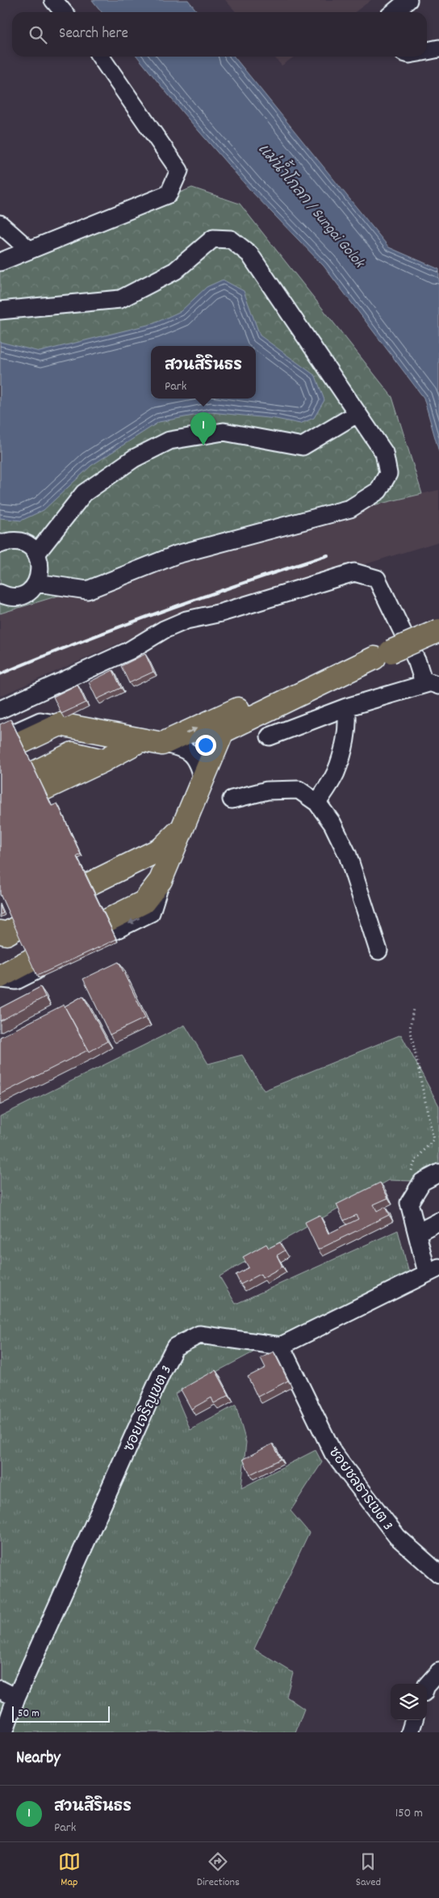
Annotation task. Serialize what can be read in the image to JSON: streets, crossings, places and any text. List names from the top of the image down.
{
  "streets": {
    "street": ["ซอยเจริญเขต 3", "ซอยชลธารเขต 3"]
  },
  "crossings": [
    ["ซอยเจริญเขต 3", "ซอยชลธารเขต 3"]
  ],
  "water": ["แม่น้ำโกลก / Sungai Golok"],
  "scale_bar": "50 m",
  "page": {
    "search": "Search here",
    "popup": ["สวนสิรินธร", "Park"],
    "pins": "1",
    "scale": "50 m",
    "heading": "Nearby",
    "list": [
      {
        "mark": "1",
        "name": "สวนสิรินธร",
        "note": "Park",
        "value": "150 m"
      }
    ],
    "nav": ["Map", "Directions", "Saved"]
  }
}
